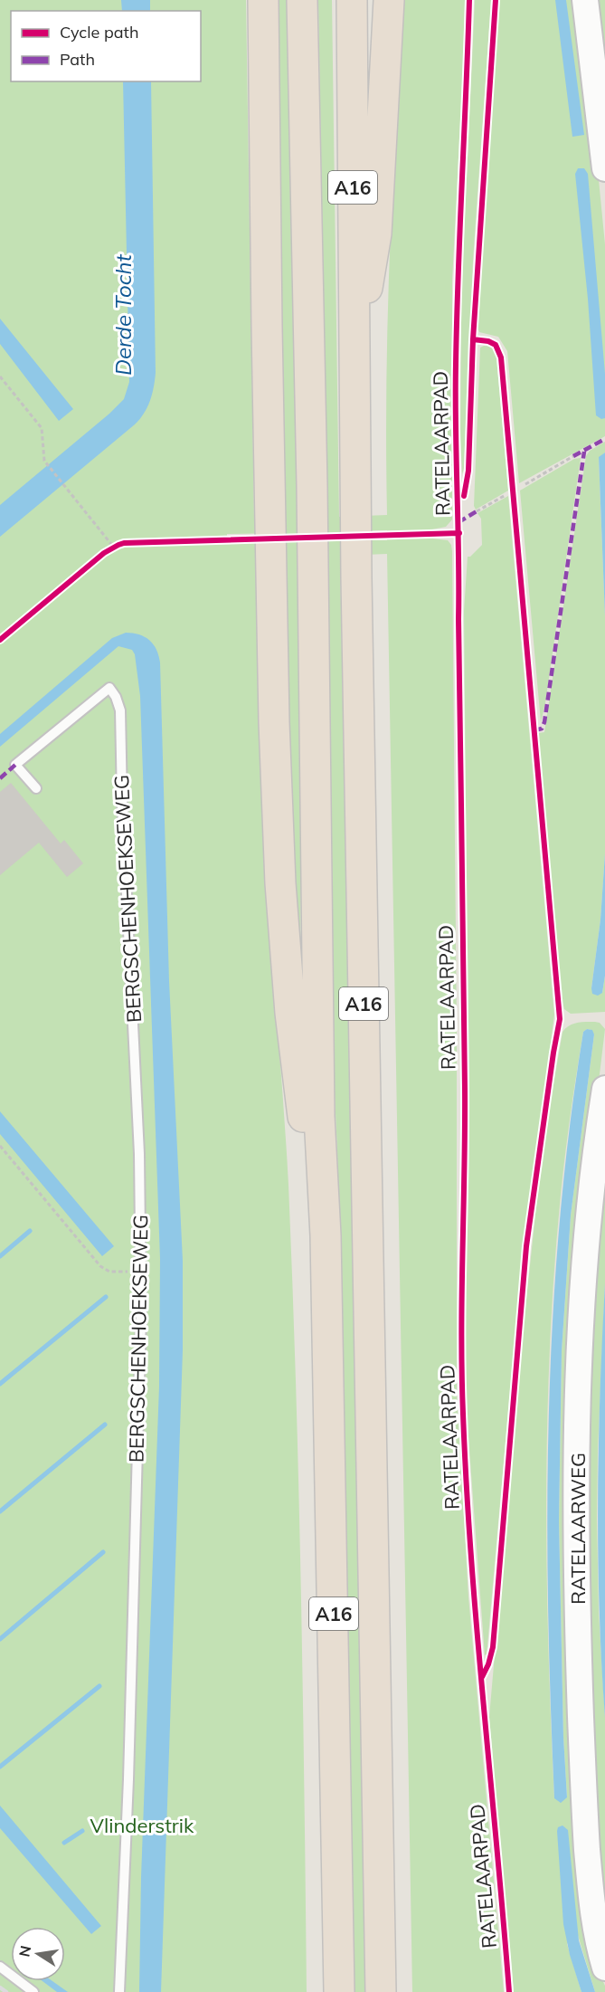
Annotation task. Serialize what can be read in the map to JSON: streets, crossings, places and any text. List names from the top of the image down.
{
  "streets": {
    "highway": ["A16"],
    "street": ["RATELAARWEG"],
    "lane": ["BERGSCHENHOEKSEWEG"],
    "cycle path": ["RATELAARPAD"]
  },
  "water": ["Derde Tocht"],
  "parks": ["Vlinderstrik"],
  "legend": ["Cycle path", "Path"],
  "north": "left"
}
